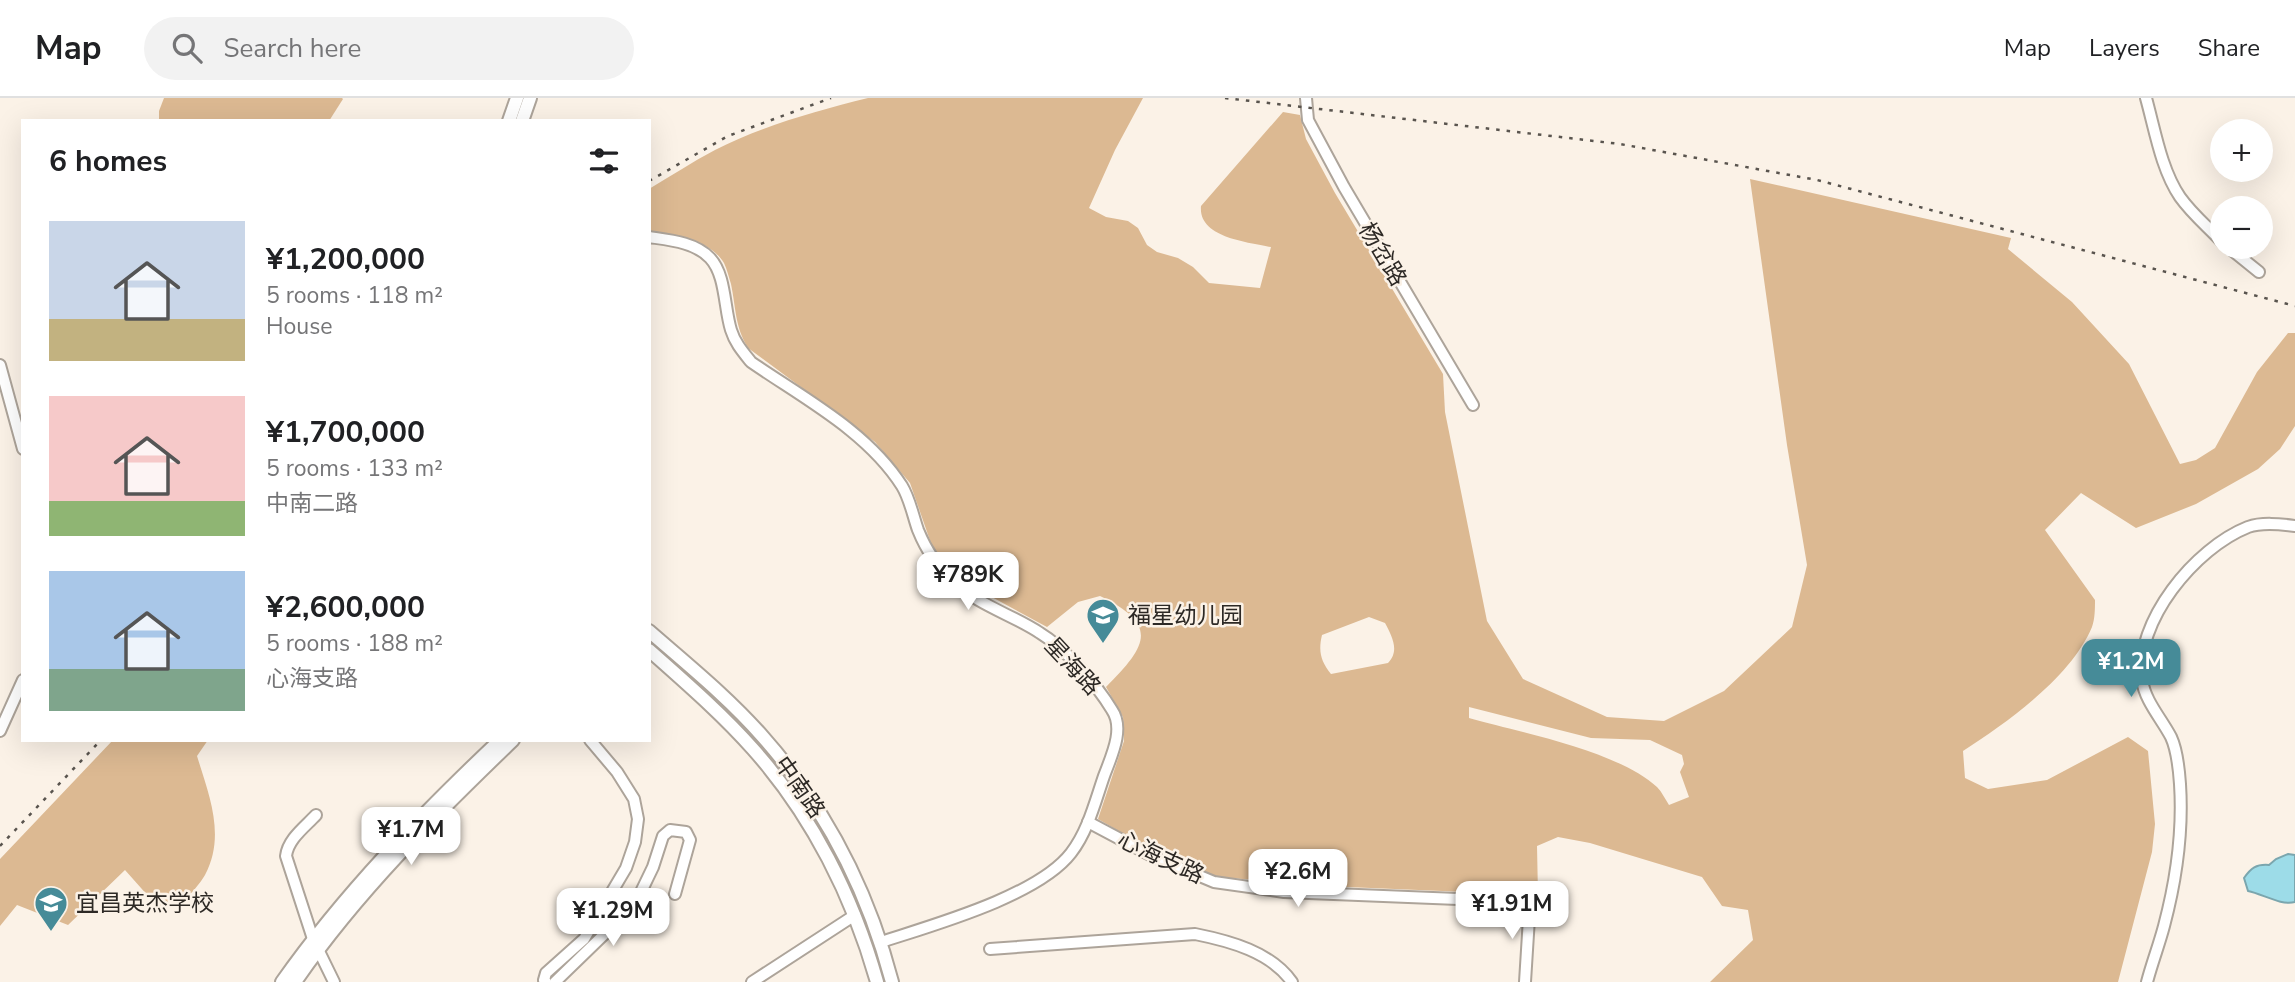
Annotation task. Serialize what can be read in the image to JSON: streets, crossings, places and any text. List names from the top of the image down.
{
  "streets": {
    "main road": ["中南路"],
    "street": ["杨岔路", "星海路", "心海支路"]
  },
  "crossings": [
    ["星海路", "中南路"],
    ["星海路", "心海支路"]
  ],
  "places": {
    "school or university": ["福星幼儿园", "宜昌英杰学校"]
  },
  "page": {
    "header": "Map",
    "search": "Search here",
    "nav": ["Map", "Layers", "Share"],
    "map_buttons": ["+", "−"],
    "heading": "6 homes",
    "list": [
      {
        "name": "¥1,200,000",
        "note": "5 rooms · 118 m² · House"
      },
      {
        "name": "¥1,700,000",
        "note": "5 rooms · 133 m² · 中南二路"
      },
      {
        "name": "¥2,600,000",
        "note": "5 rooms · 188 m² · 心海支路"
      }
    ],
    "price": [
      "¥789K",
      "¥1.2M",
      "¥1.7M",
      "¥2.6M",
      "¥1.91M",
      "¥1.29M"
    ]
  }
}
